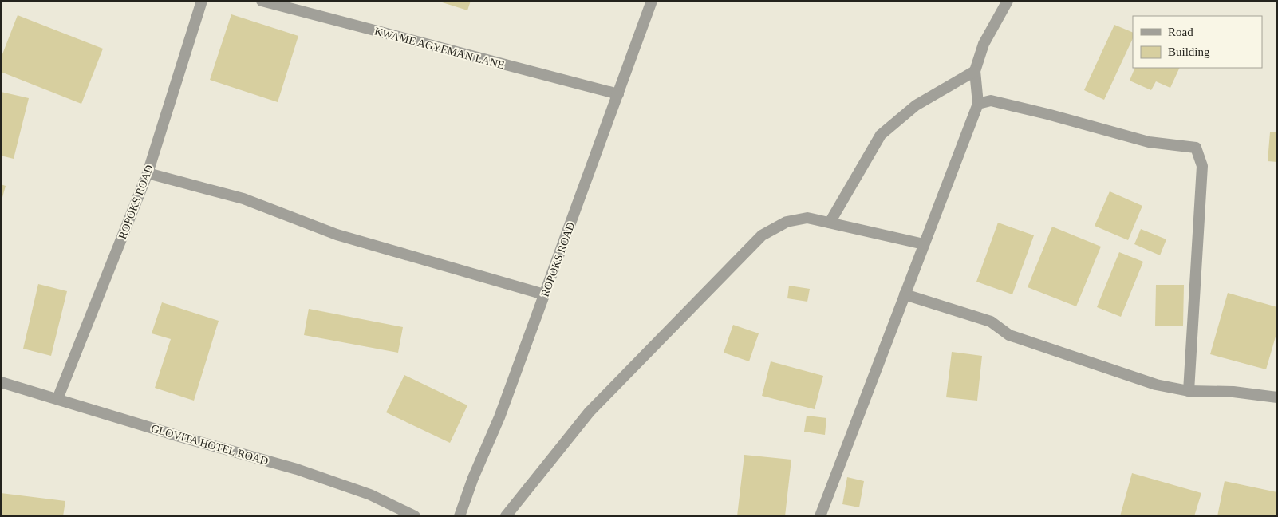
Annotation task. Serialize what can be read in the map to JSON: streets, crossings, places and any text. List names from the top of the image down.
{
  "streets": {
    "street": ["KWAME AGYEMAN LANE", "ROPOKS ROAD", "GLOVITA HOTEL ROAD"]
  },
  "crossings": [
    ["KWAME AGYEMAN LANE", "ROPOKS ROAD"],
    ["ROPOKS ROAD", "GLOVITA HOTEL ROAD"]
  ],
  "legend": ["Road", "Building"]
}
